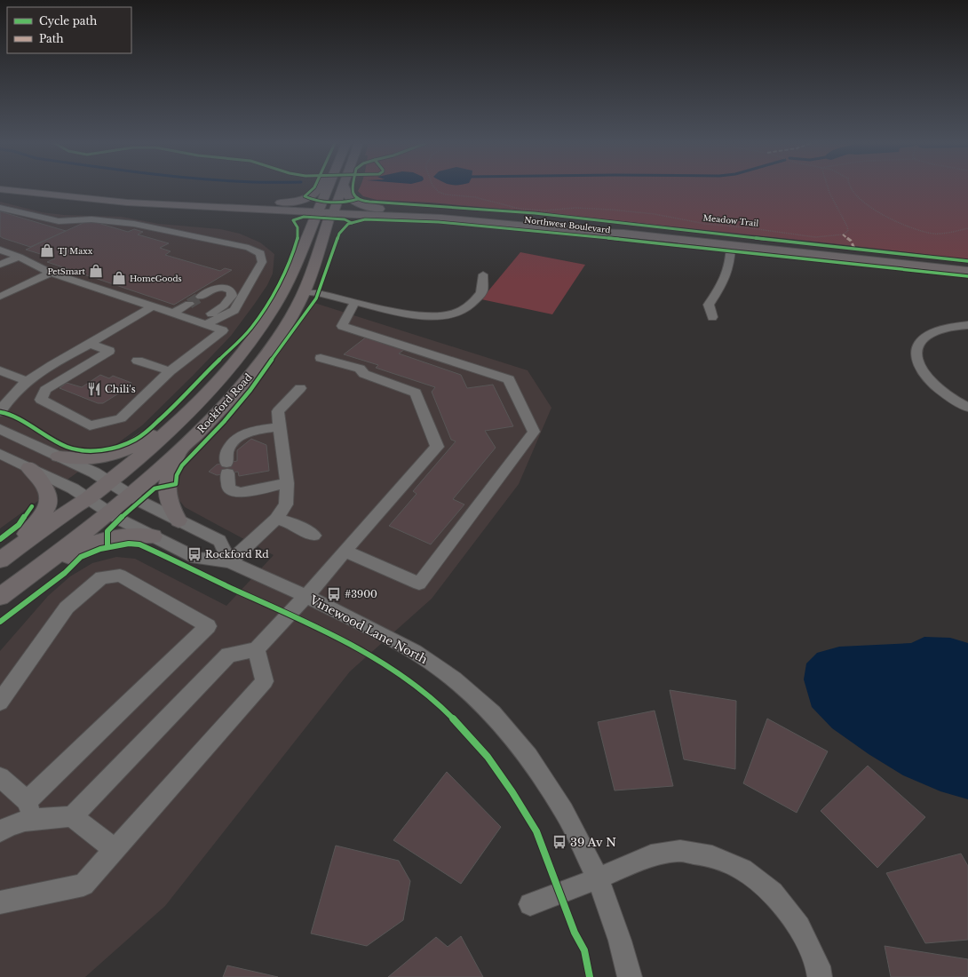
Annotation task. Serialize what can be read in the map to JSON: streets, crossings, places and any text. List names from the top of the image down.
{
  "streets": {
    "main road": ["Northwest Boulevard", "Rockford Road"],
    "street": ["Vinewood Lane North"],
    "path": ["Meadow Trail"]
  },
  "crossings": [
    ["Northwest Boulevard", "Rockford Road"],
    ["Rockford Road", "Vinewood Lane North"]
  ],
  "places": {
    "shop": ["TJ Maxx", "PetSmart", "HomeGoods"],
    "restaurant": ["Chili's"],
    "bus stop": ["Rockford Rd", "#3900", "39 Av N"]
  },
  "legend": ["Cycle path", "Path"]
}
